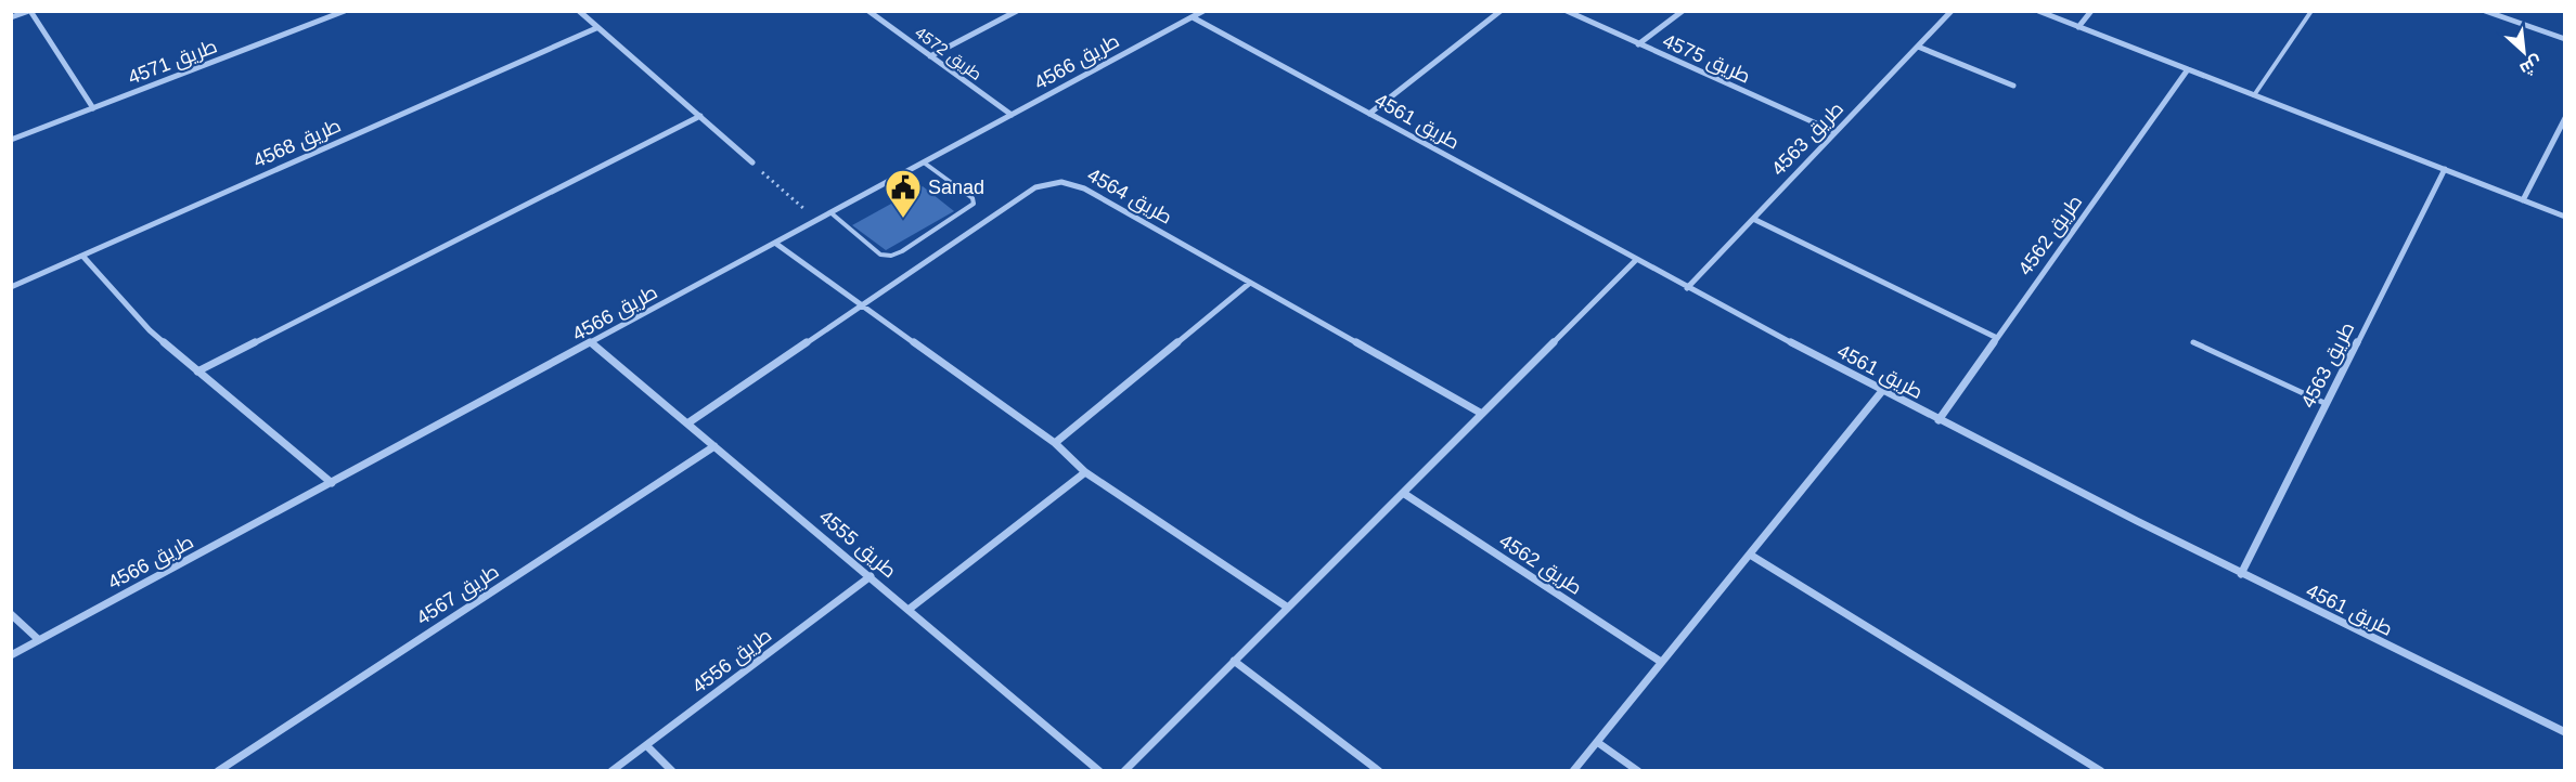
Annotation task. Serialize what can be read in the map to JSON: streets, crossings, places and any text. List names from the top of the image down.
{
  "streets": {
    "street": [
      "طريق 4572",
      "طريق 4575",
      "طريق 4571",
      "طريق 4566",
      "طريق 4561",
      "طريق 4563",
      "طريق 4568",
      "طريق 4564",
      "طريق 4562",
      "طريق 4555",
      "طريق 4567",
      "طريق 4556"
    ]
  },
  "crossings": [
    ["طريق 4572", "طريق 4566"],
    ["طريق 4575", "طريق 4563"],
    ["طريق 4566", "طريق 4561"],
    ["طريق 4566", "طريق 4555"],
    ["طريق 4561", "طريق 4563"],
    ["طريق 4561", "طريق 4562"],
    ["طريق 4564", "طريق 4555"],
    ["طريق 4555", "طريق 4567"],
    ["طريق 4555", "طريق 4556"]
  ],
  "places": {
    "public building": ["Sanad"]
  },
  "north": "bottom right"
}
